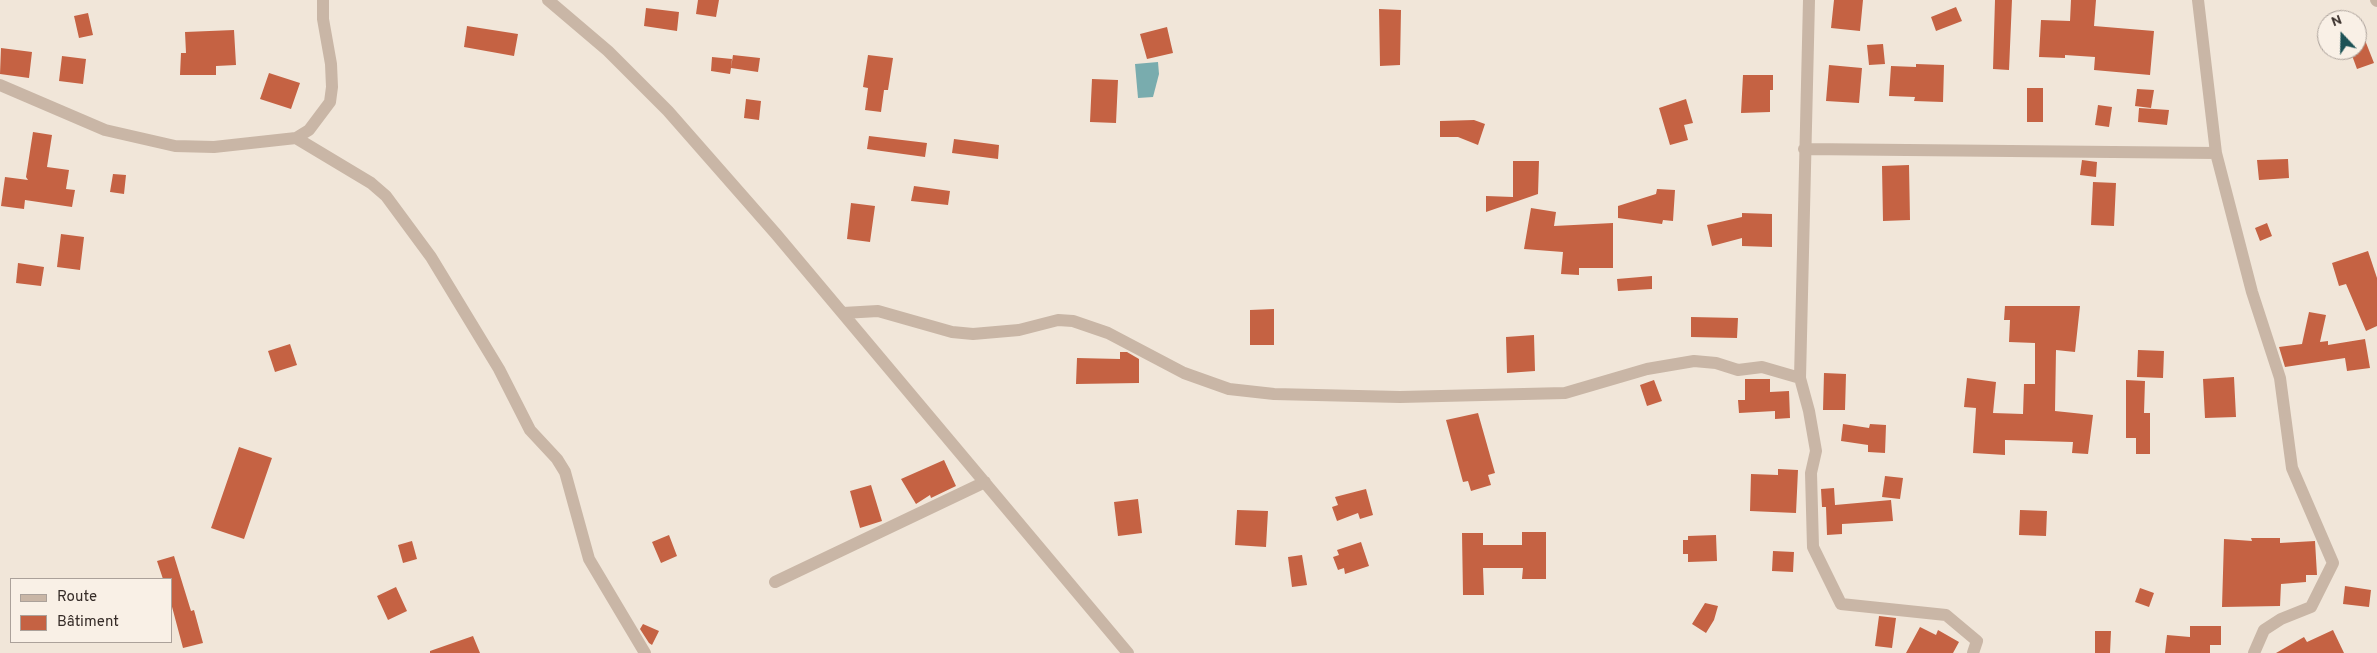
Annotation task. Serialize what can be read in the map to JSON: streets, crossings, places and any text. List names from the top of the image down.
{
  "legend": ["Route", "Bâtiment"],
  "north": "top"
}
